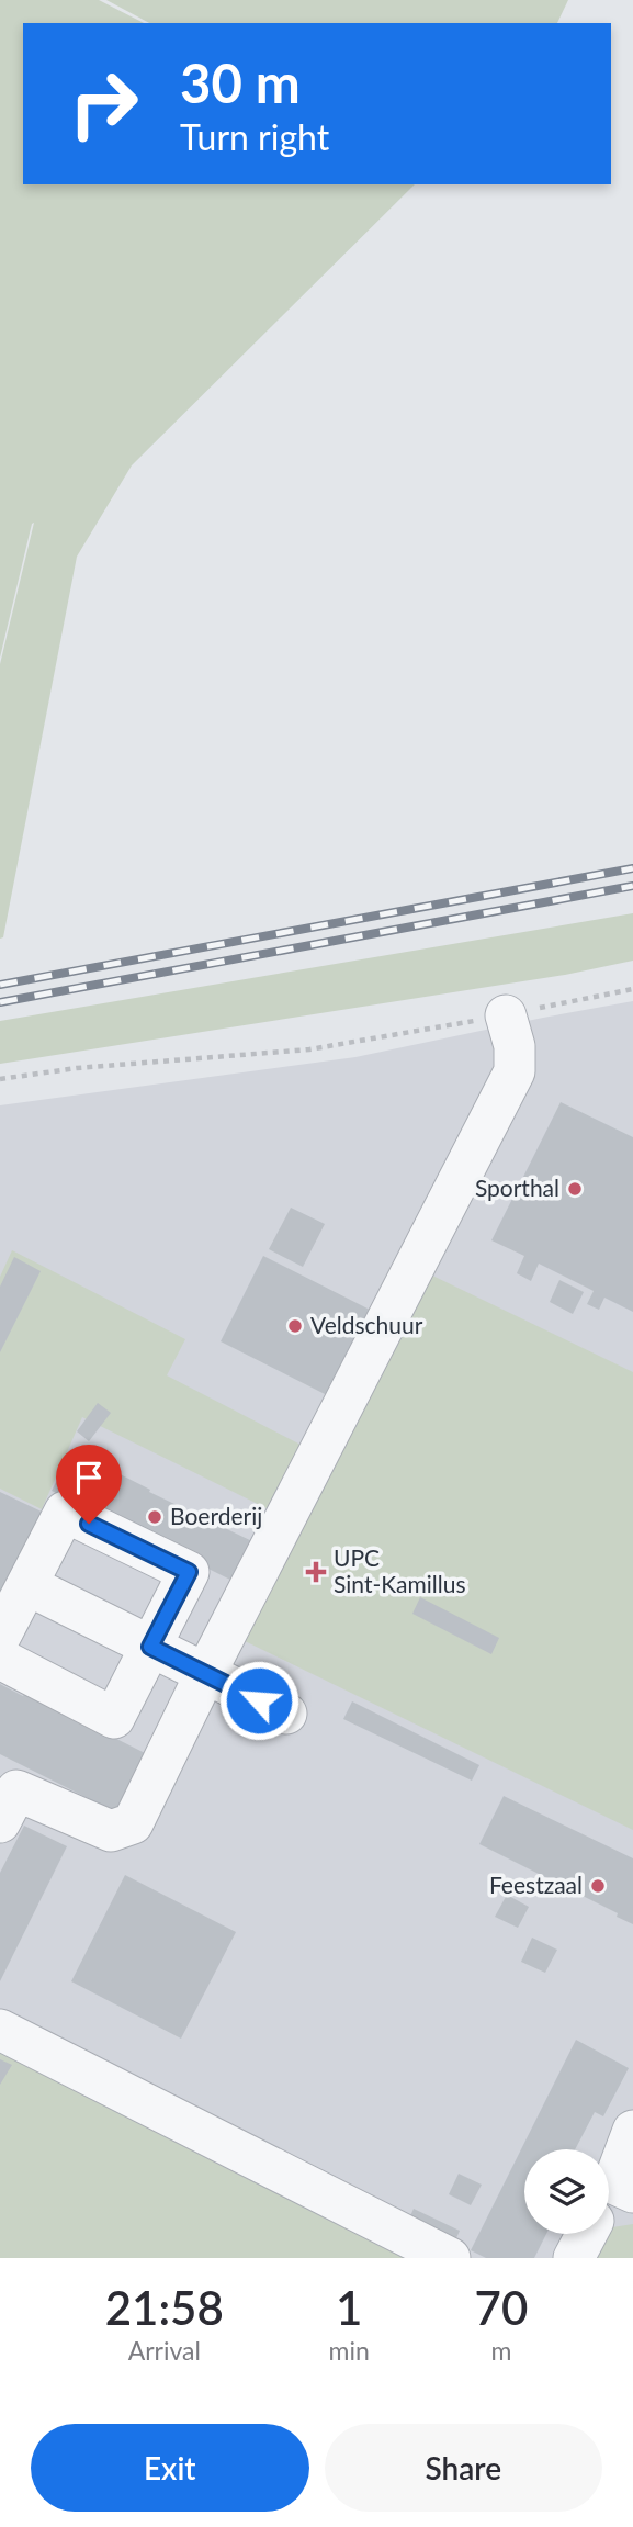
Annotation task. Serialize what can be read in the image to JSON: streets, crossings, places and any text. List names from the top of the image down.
{
  "places": {
    "other": [
      "Sporthal",
      "Veldschuur",
      "Boerderij",
      "Feestzaal"
    ],
    "health": ["UPC Sint-Kamillus"]
  },
  "page": {
    "turn": ["30 m", "Turn right"],
    "eta": [
      "21:58",
      "Arrival",
      "1",
      "min",
      "70",
      "m"
    ],
    "buttons": ["Exit", "Share"]
  }
}
